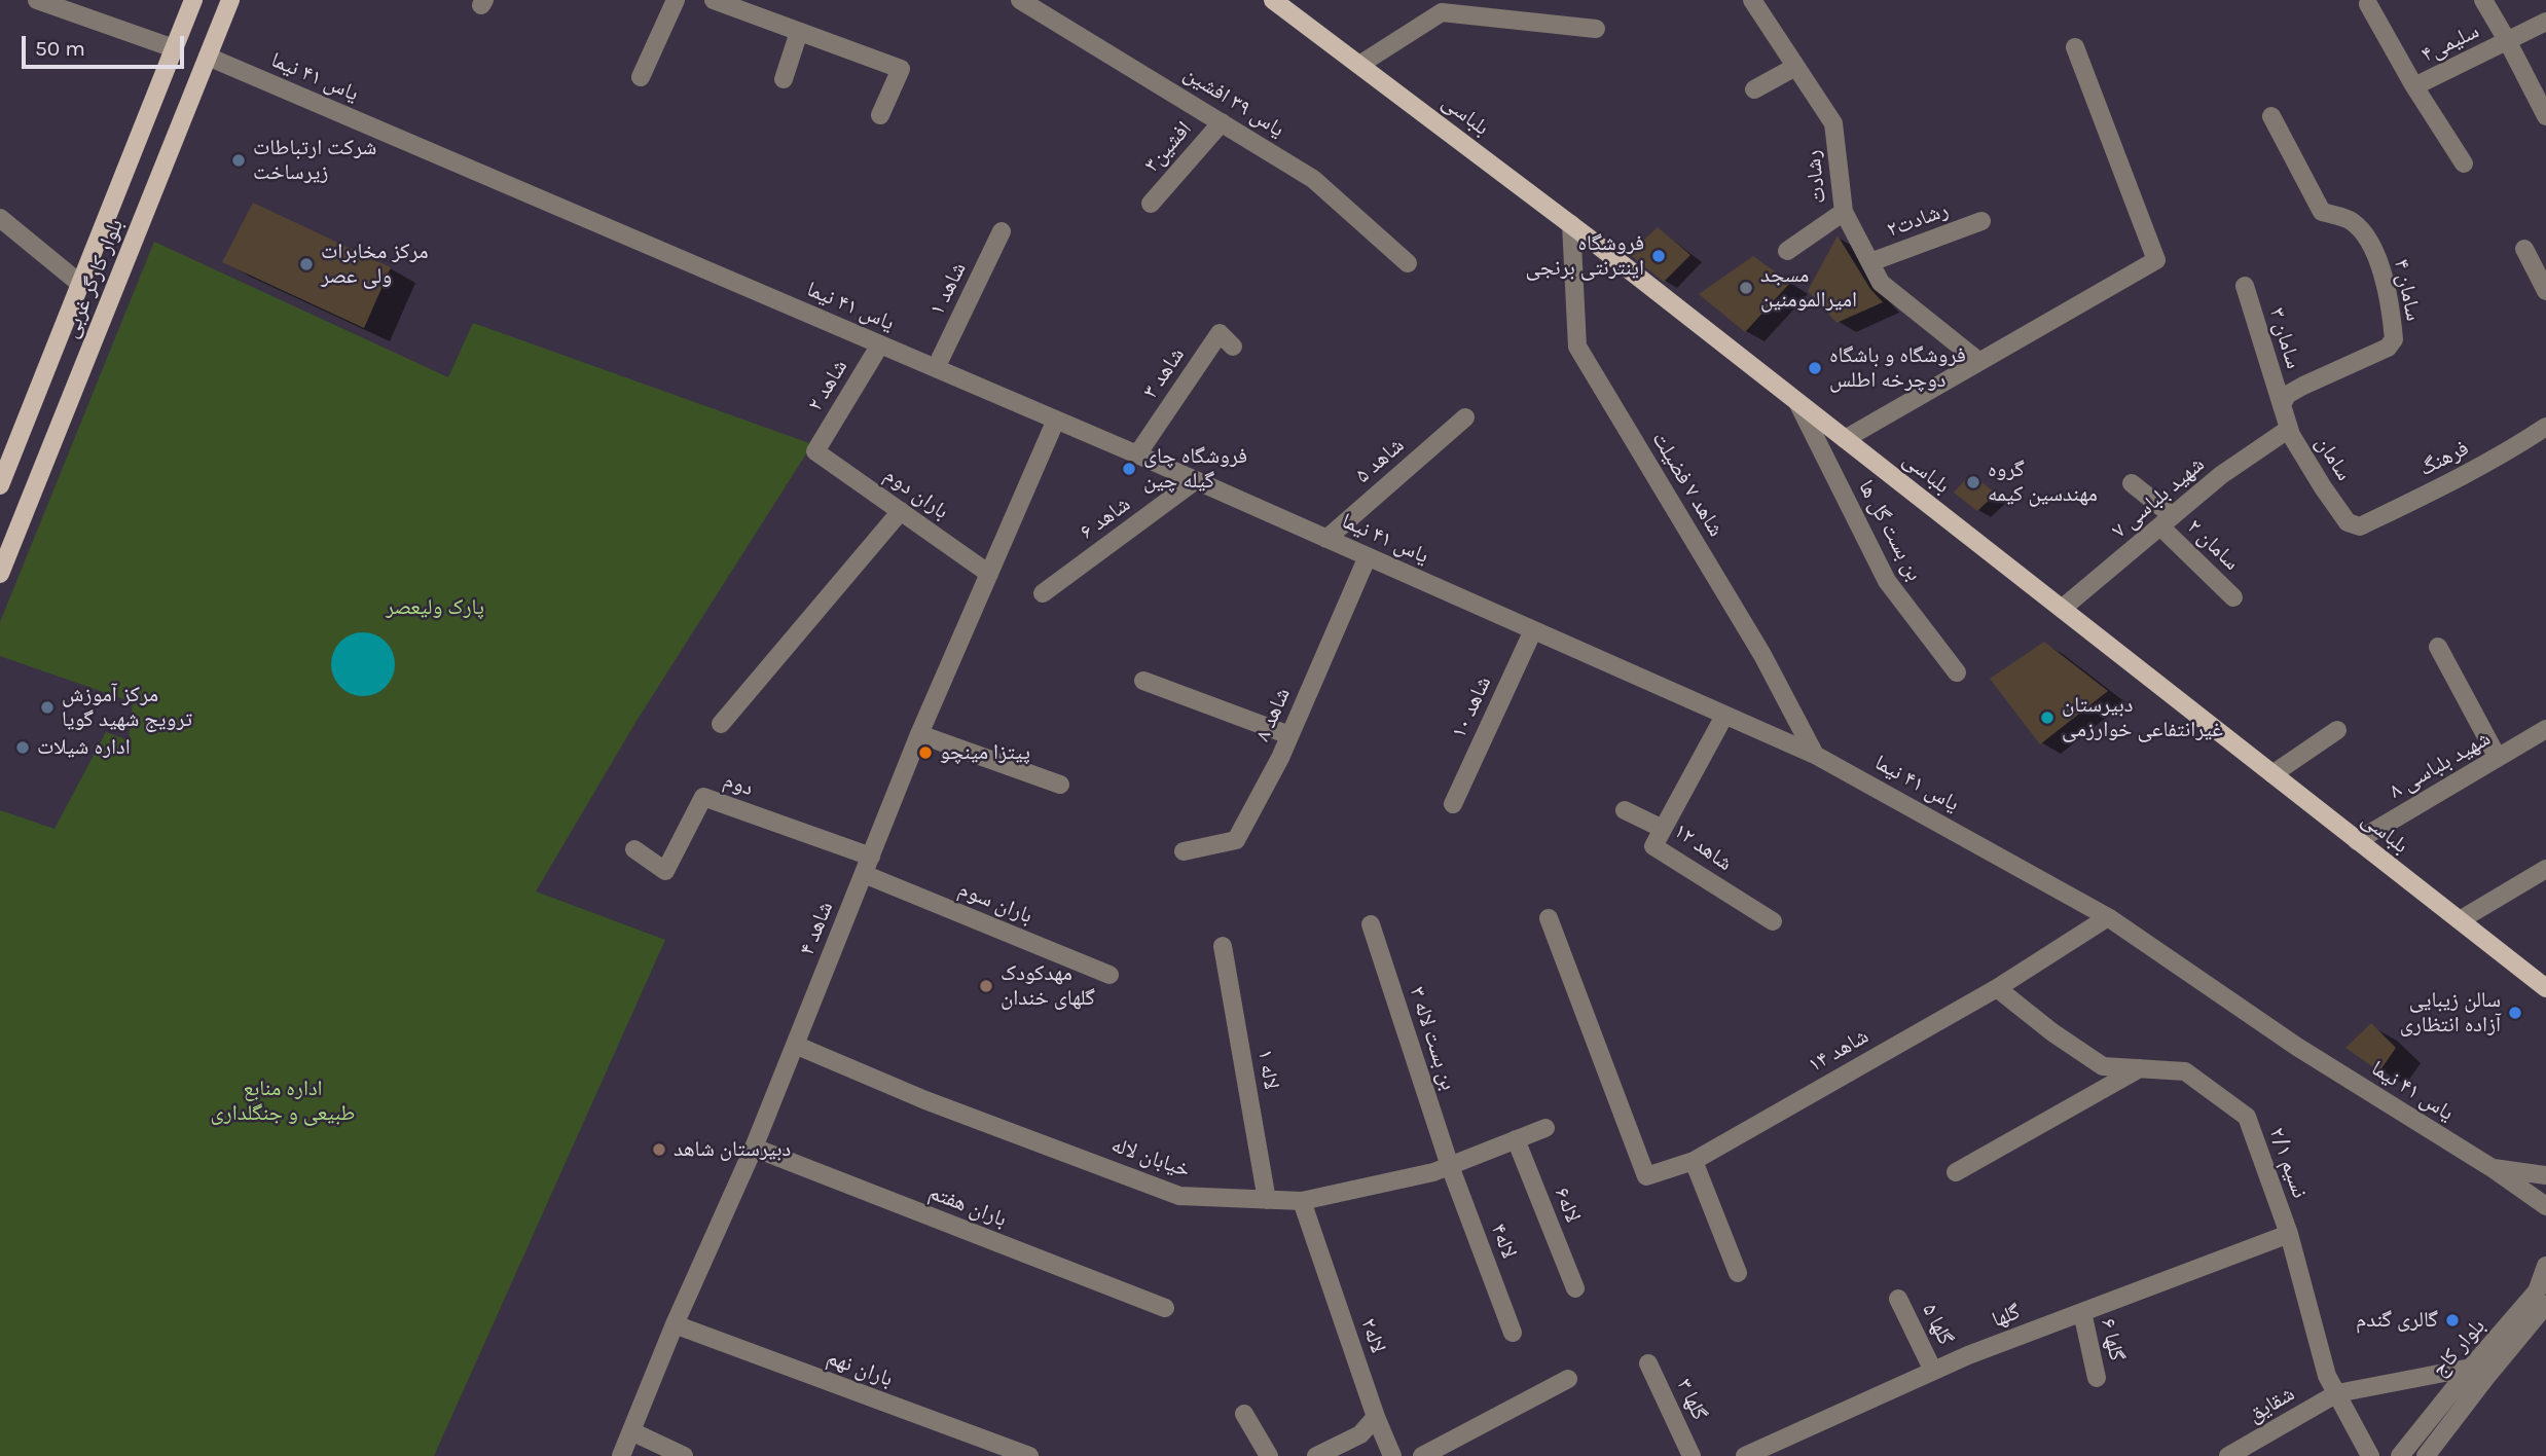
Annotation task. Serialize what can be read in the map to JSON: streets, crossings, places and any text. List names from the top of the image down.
{
  "streets": {
    "main road": ["بلباسی", "بلوار کارگر غربی"],
    "street": [
      "سلیمی۴",
      "یاس ۴۱ نیما",
      "یاس ۳۹ افشین",
      "افشین۳",
      "رشادت",
      "رشادت۲",
      "شاهد ۱",
      "سامان ۴",
      "سامان ۳",
      "شاهد ۳",
      "شاهد ۲",
      "سامان",
      "فرهنگ",
      "شاهد ۵",
      "شاهد ۷ فضیلت",
      "باران دوم",
      "شهید بلباسی ۷",
      "شاهد ۶",
      "بن بست گل ها",
      "سامان ۲",
      "شاهد ۱۰",
      "شاهد ۸",
      "شهید بلباسی ۸",
      "دوم",
      "شاهد ۱۲",
      "باران سوم",
      "شاهد ۴",
      "بن بست لاله ۳",
      "شاهد ۱۴",
      "لاله ۱",
      "خیابان لاله",
      "نسیم ۲/۱",
      "لاله۶",
      "باران هفتم",
      "لاله۴",
      "گلها",
      "گلها ۵",
      "لاله۲",
      "گلها ۶",
      "بلوار کاج",
      "باران نهم",
      "گلها ۳",
      "شقایق"
    ]
  },
  "crossings": [
    ["یاس ۴۱ نیما", "بلوار کارگر غربی"],
    ["یاس ۴۱ نیما", "شاهد ۱"],
    ["یاس ۴۱ نیما", "شاهد ۳"],
    ["یاس ۴۱ نیما", "شاهد ۲"],
    ["یاس ۴۱ نیما", "شاهد ۵"],
    ["یاس ۴۱ نیما", "شاهد ۷ فضیلت"],
    ["یاس ۴۱ نیما", "شاهد ۶"],
    ["یاس ۴۱ نیما", "شاهد ۱۰"],
    ["یاس ۴۱ نیما", "شاهد ۸"],
    ["یاس ۴۱ نیما", "شاهد ۱۲"],
    ["یاس ۴۱ نیما", "شاهد ۴"],
    ["یاس ۴۱ نیما", "شاهد ۱۴"],
    ["یاس ۳۹ افشین", "افشین۳"],
    ["بلباسی", "شاهد ۷ فضیلت"],
    ["بلباسی", "شهید بلباسی ۷"],
    ["بلباسی", "بن بست گل ها"],
    ["بلباسی", "شهید بلباسی ۸"],
    ["رشادت", "رشادت۲"],
    ["سامان ۴", "سامان ۳"],
    ["سامان ۴", "سامان"],
    ["سامان ۳", "سامان"],
    ["شاهد ۲", "باران دوم"],
    ["سامان", "فرهنگ"],
    ["سامان", "شهید بلباسی ۷"],
    ["باران دوم", "شاهد ۴"],
    ["شهید بلباسی ۷", "سامان ۲"],
    ["دوم", "شاهد ۴"],
    ["باران سوم", "شاهد ۴"],
    ["شاهد ۴", "خیابان لاله"],
    ["شاهد ۴", "باران هفتم"],
    ["شاهد ۴", "باران نهم"],
    ["بن بست لاله ۳", "خیابان لاله"],
    ["بن بست لاله ۳", "لاله۴"],
    ["شاهد ۱۴", "نسیم ۲/۱"],
    ["لاله ۱", "خیابان لاله"],
    ["خیابان لاله", "لاله۶"],
    ["خیابان لاله", "لاله۴"],
    ["خیابان لاله", "لاله۲"],
    ["نسیم ۲/۱", "گلها"],
    ["نسیم ۲/۱", "شقایق"],
    ["گلها", "گلها ۵"],
    ["گلها", "گلها ۶"],
    ["بلوار کاج", "شقایق"]
  ],
  "parks": ["پارک ولیعصر", "اداره منابع طبیعی و جنگلداری"],
  "places": [
    "شرکت ارتباطات زیرساخت",
    "فروشگاه اینترنتی برنجی",
    "مرکز مخابرات ولی عصر",
    "مسجد امیرالمومنین",
    "فروشگاه و باشگاه دوچرخه اطلس",
    "فروشگاه چای گیله‌ چین",
    "گروه مهندسین کیمه",
    "مرکز آموزش ترویج شهید گویا",
    "دبیرستان غیرانتفاعی خوارزمی",
    "اداره شیلات",
    "پیتزا مینچو",
    "مهدکودک گلهای خندان",
    "سالن زیبایی آزاده انتظاری",
    "دبیرستان شاهد",
    "گالری گندم"
  ],
  "scale_bar": "50 m"
}
